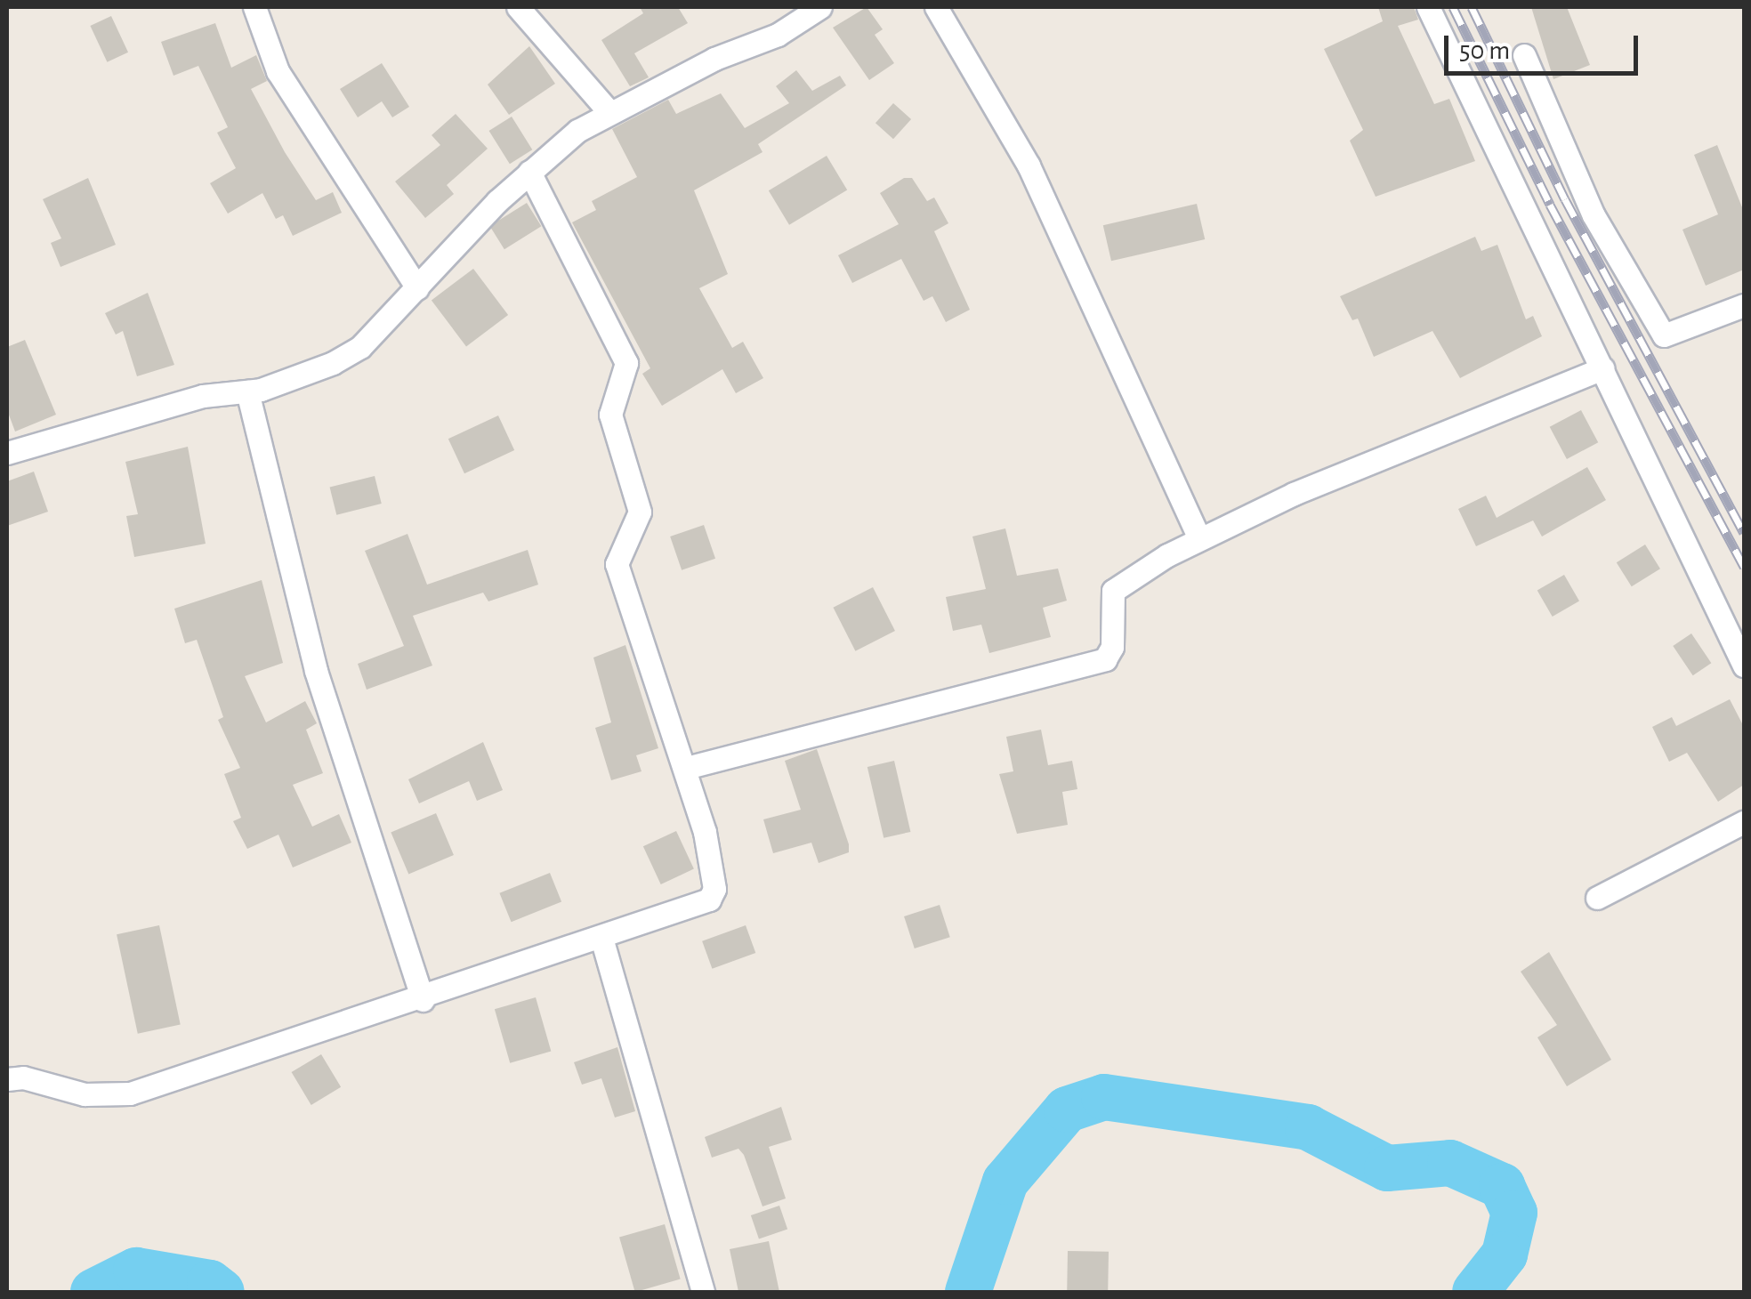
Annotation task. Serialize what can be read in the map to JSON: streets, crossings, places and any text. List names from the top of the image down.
{
  "scale_bar": "50 m"
}
